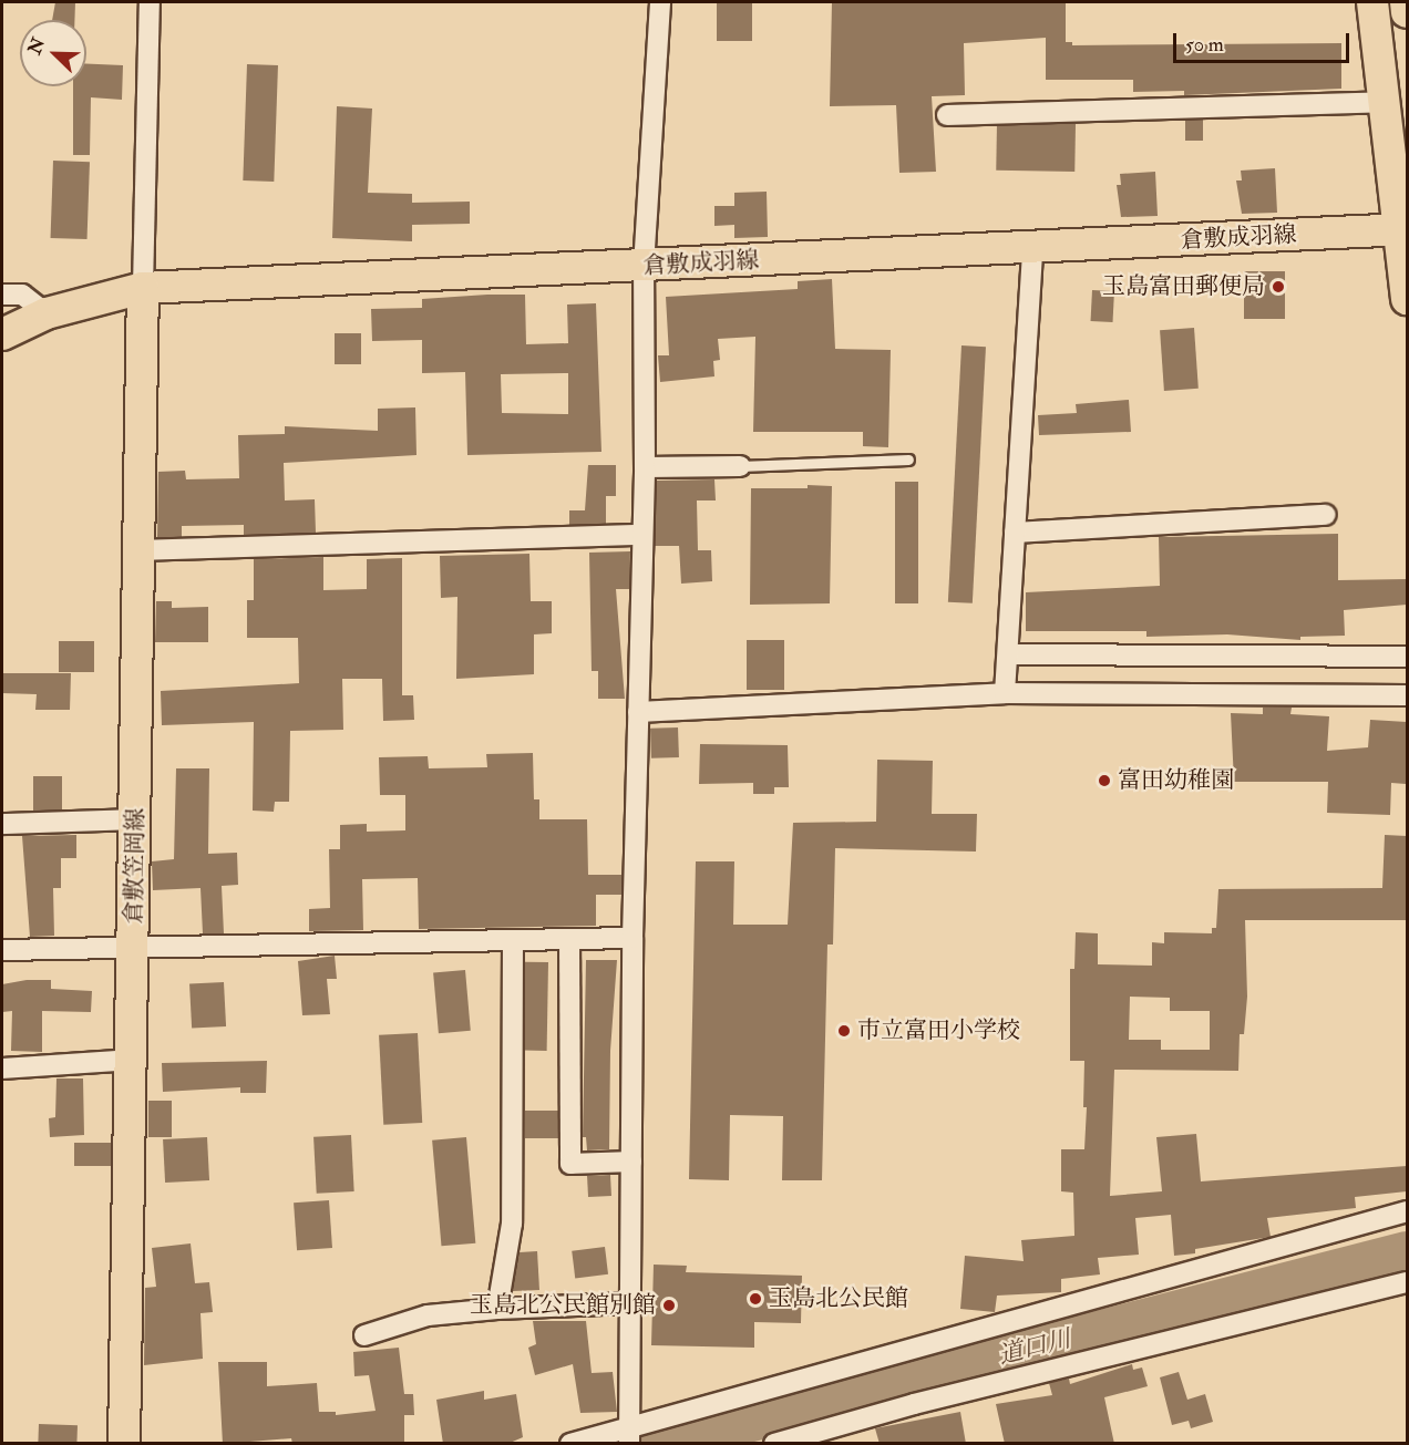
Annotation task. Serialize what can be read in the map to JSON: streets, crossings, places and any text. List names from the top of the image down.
{
  "streets": {
    "main road": ["倉敷成羽線", "倉敷笠岡線"]
  },
  "crossings": [
    ["倉敷成羽線", "倉敷笠岡線"]
  ],
  "water": ["道口川"],
  "places": [
    "玉島富田郵便局",
    "富田幼稚園",
    "市立富田小学校",
    "玉島北公民館",
    "玉島北公民館別館"
  ],
  "scale_bar": "50 m",
  "north": "top left"
}
